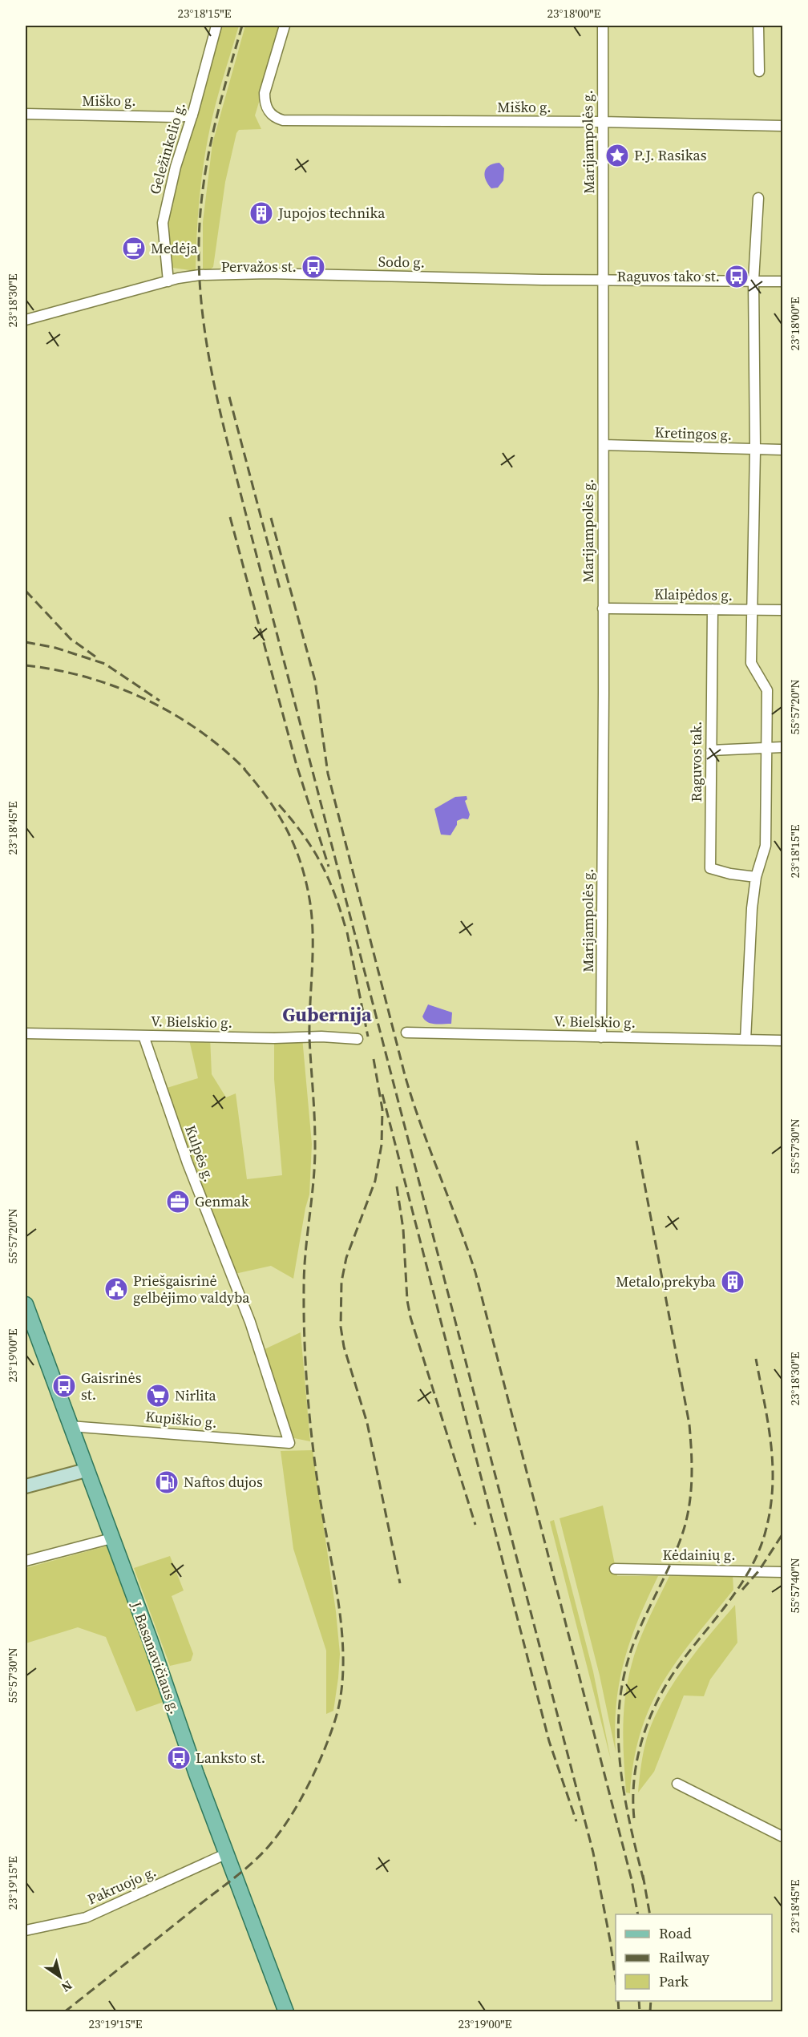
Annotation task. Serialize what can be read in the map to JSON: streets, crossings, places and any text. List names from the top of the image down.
{
  "streets": {
    "main road": ["J. Basanavičiaus g."],
    "street": [
      "Miško g.",
      "Marijampolės g.",
      "Geležinkelio g.",
      "Sodo g.",
      "Kretingos g.",
      "Klaipėdos g.",
      "Raguvos tak.",
      "V. Bielskio g.",
      "Kulpės g.",
      "Kupiškio g.",
      "Kėdainių g.",
      "Pakruojo g."
    ]
  },
  "crossings": [
    ["Miško g.", "Marijampolės g."],
    ["Miško g.", "Geležinkelio g."],
    ["Marijampolės g.", "Sodo g."],
    ["Marijampolės g.", "Kretingos g."],
    ["Marijampolės g.", "Klaipėdos g."],
    ["Marijampolės g.", "V. Bielskio g."],
    ["Geležinkelio g.", "Sodo g."],
    ["Klaipėdos g.", "Raguvos tak."],
    ["V. Bielskio g.", "Kulpės g."],
    ["Kulpės g.", "Kupiškio g."],
    ["Kupiškio g.", "J. Basanavičiaus g."],
    ["J. Basanavičiaus g.", "Pakruojo g."]
  ],
  "districts": ["Gubernija"],
  "places": {
    "place": ["P.J. Rasikas"],
    "building": ["Jupojos technika", "Metalo prekyba"],
    "cafe": ["Medėja"],
    "bus stop": [
      "Pervažos st.",
      "Raguvos tako st.",
      "Gaisrinės st.",
      "Lanksto st."
    ],
    "office": ["Genmak"],
    "public building": ["Priešgaisrinė gelbėjimo valdyba"],
    "supermarket": ["Nirlita"],
    "fuel station": ["Naftos dujos"]
  },
  "legend": ["Road", "Railway", "Park"],
  "north": "bottom right",
  "coordinates": [
    "23°18'15\"E",
    "23°18'00\"E",
    "23°18'30\"E",
    "55°57'20\"N",
    "23°18'45\"E",
    "55°57'30\"N",
    "23°19'00\"E",
    "55°57'40\"N",
    "23°19'15\"E"
  ]
}
